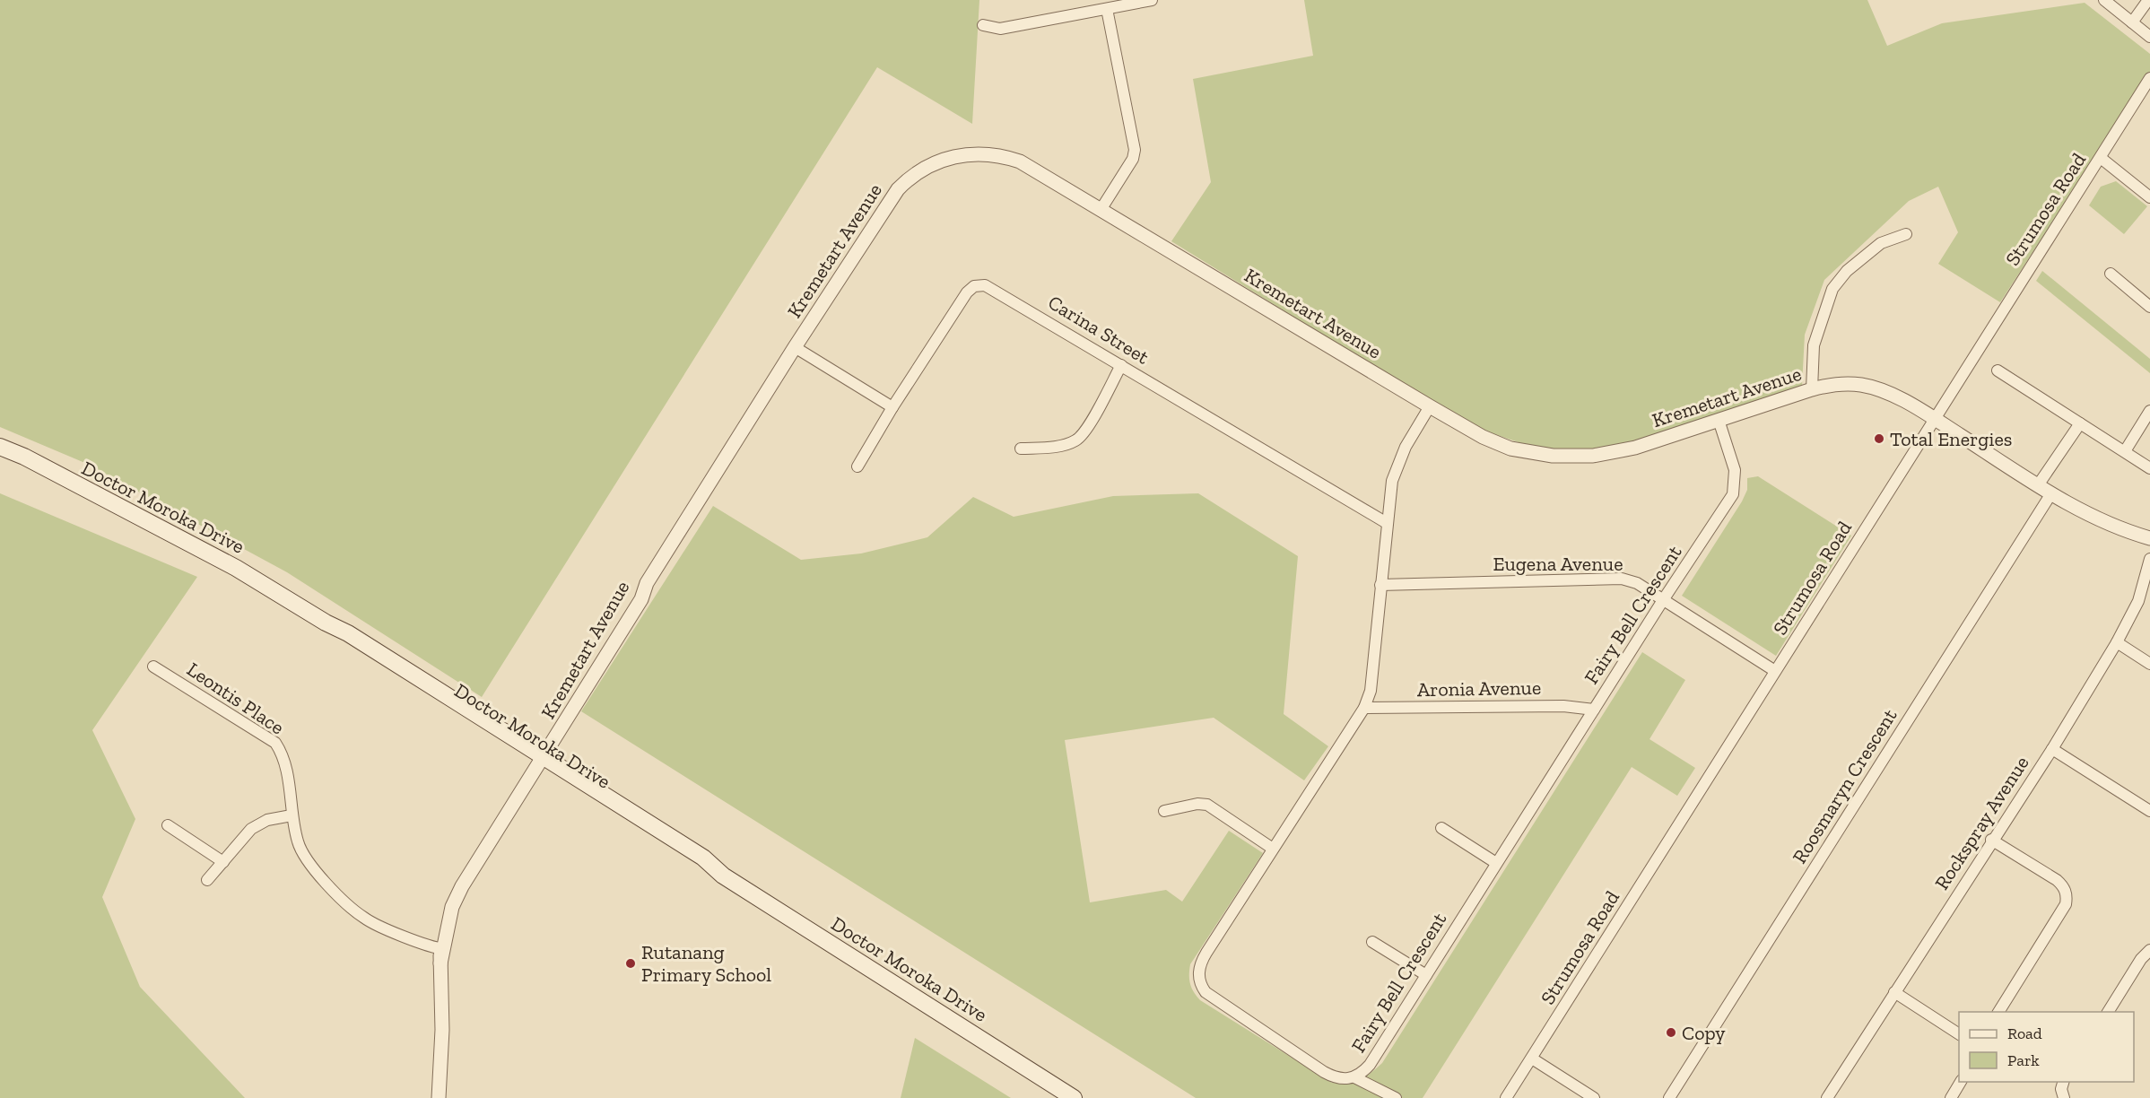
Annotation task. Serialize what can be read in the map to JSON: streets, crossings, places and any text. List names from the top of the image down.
{
  "streets": {
    "main road": ["Doctor Moroka Drive"],
    "street": [
      "Strumosa Road",
      "Kremetart Avenue",
      "Carina Street",
      "Eugena Avenue",
      "Fairy Bell Crescent",
      "Aronia Avenue",
      "Leontis Place",
      "Roosmaryn Crescent",
      "Rockspray Avenue"
    ]
  },
  "crossings": [
    ["Strumosa Road", "Kremetart Avenue"],
    ["Strumosa Road", "Eugena Avenue"],
    ["Kremetart Avenue", "Doctor Moroka Drive"],
    ["Kremetart Avenue", "Fairy Bell Crescent"],
    ["Kremetart Avenue", "Leontis Place"],
    ["Kremetart Avenue", "Roosmaryn Crescent"],
    ["Carina Street", "Fairy Bell Crescent"],
    ["Eugena Avenue", "Fairy Bell Crescent"],
    ["Fairy Bell Crescent", "Aronia Avenue"]
  ],
  "places": ["Total Energies", "Rutanang Primary School", "Copy"],
  "legend": ["Road", "Park"]
}
